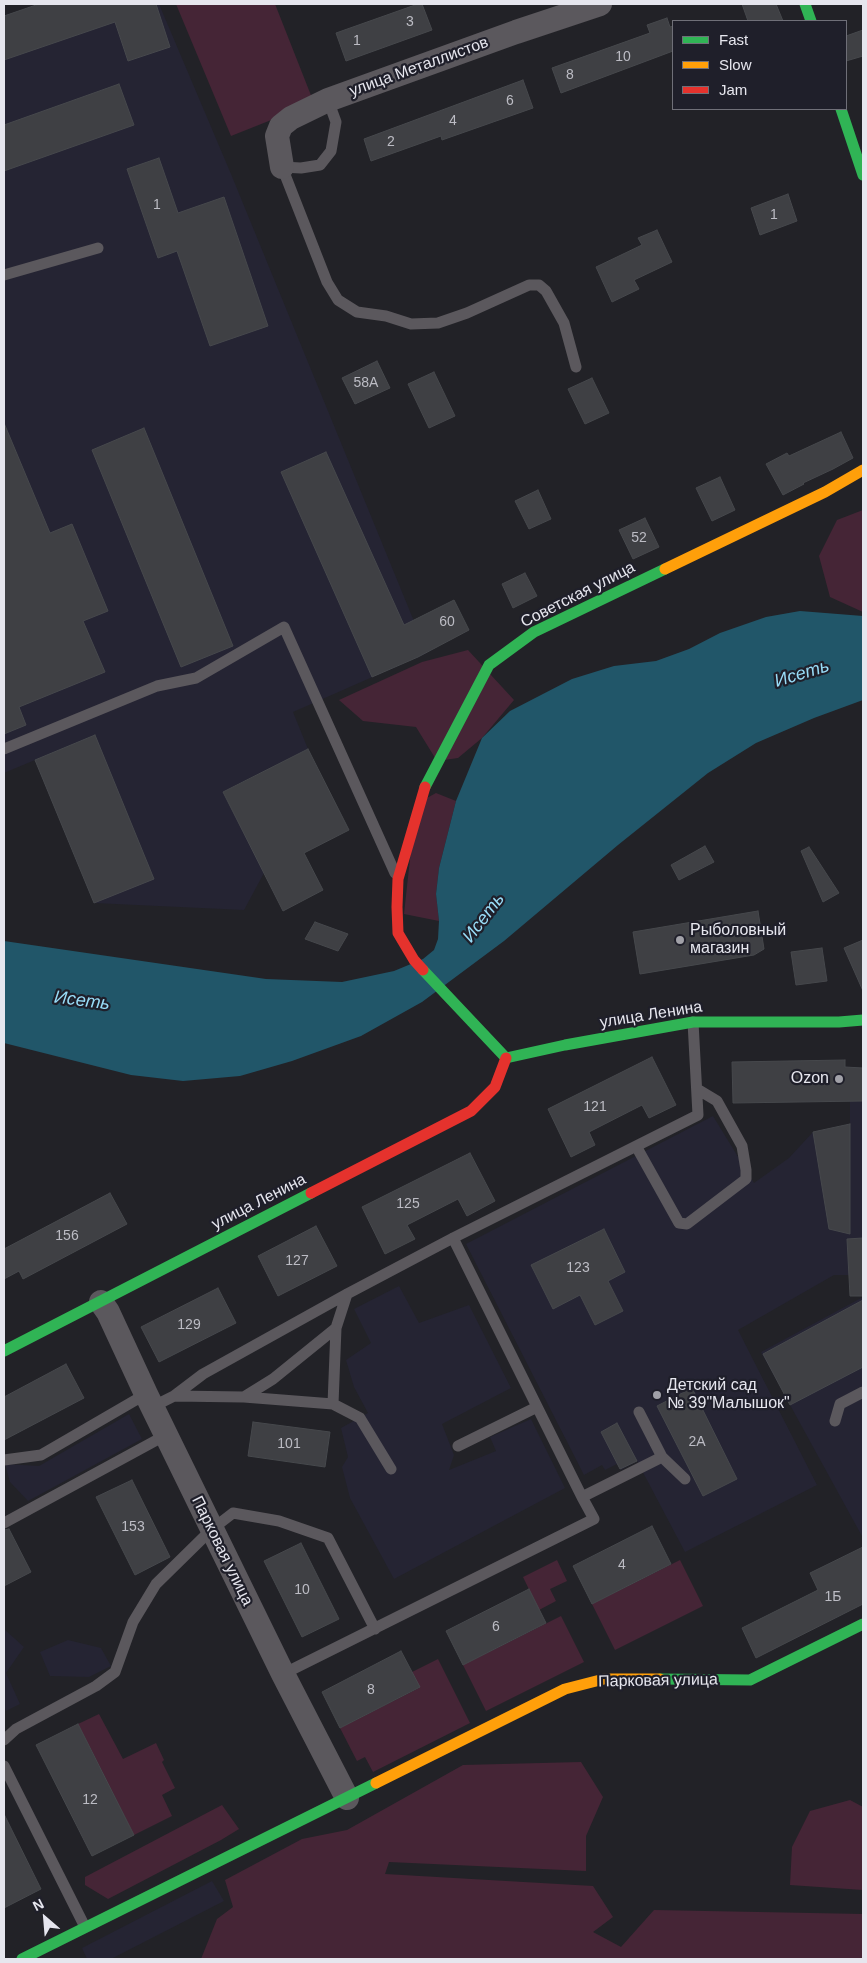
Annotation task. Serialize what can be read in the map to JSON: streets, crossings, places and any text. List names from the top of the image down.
{
  "streets": {
    "street": [
      "улица Металлистов",
      "Советская улица",
      "улица Ленина",
      "Парковая улица"
    ]
  },
  "crossings": [
    ["Советская улица", "улица Ленина"],
    ["улица Ленина", "Парковая улица"]
  ],
  "water": ["Исеть"],
  "places": ["Рыболовный магазин", "Ozon", "Детский сад № 39\"Малышок\""],
  "house_numbers": [
    "3",
    "1",
    "10",
    "8",
    "6",
    "4",
    "2",
    "1",
    "1",
    "58А",
    "52",
    "60",
    "121",
    "125",
    "156",
    "127",
    "123",
    "129",
    "2А",
    "101",
    "153",
    "4",
    "10",
    "1Б",
    "6",
    "8",
    "12"
  ],
  "legend": ["Fast", "Slow", "Jam"],
  "north": "top left"
}
